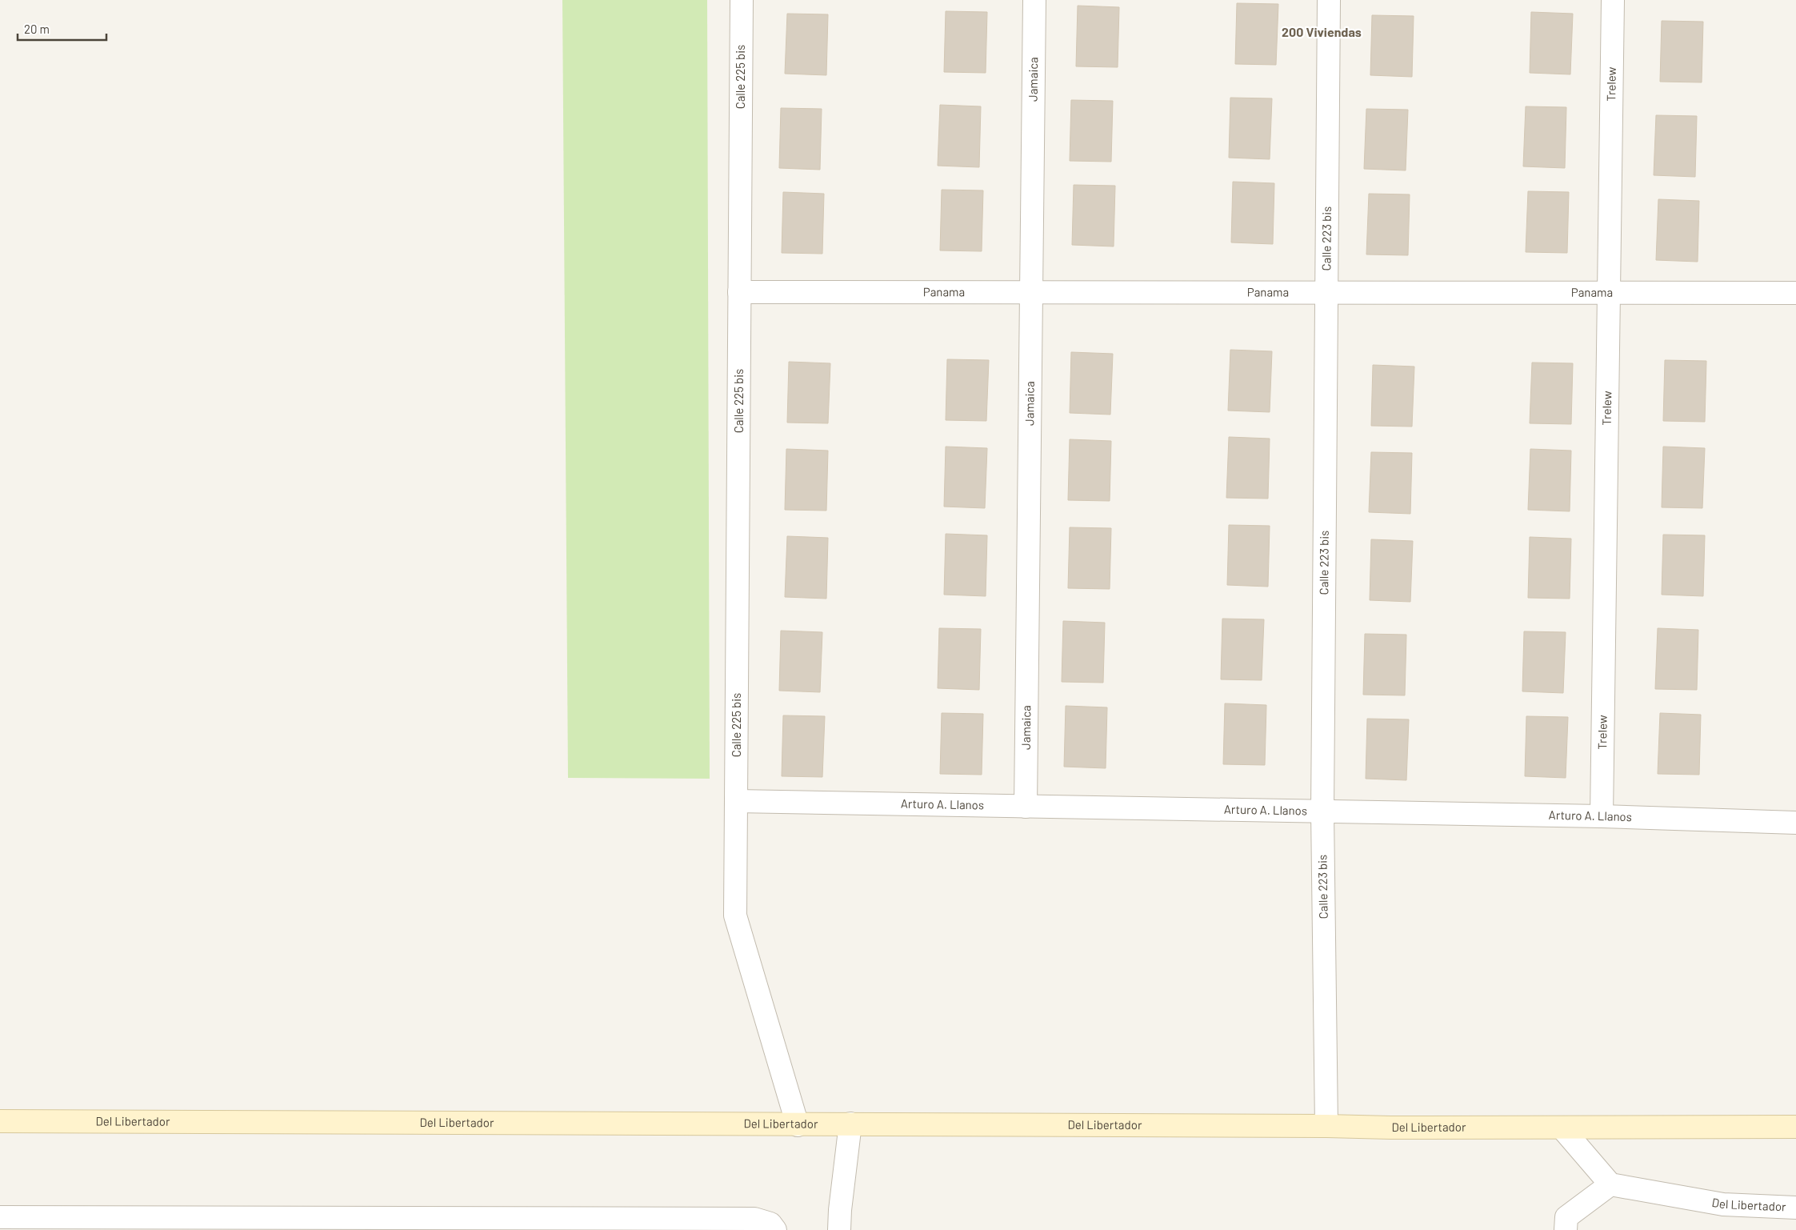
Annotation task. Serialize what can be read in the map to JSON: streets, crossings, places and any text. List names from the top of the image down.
{
  "streets": {
    "street": [
      "Calle 225 bis",
      "Jamaica",
      "Trelew",
      "Calle 223 bis",
      "Panama",
      "Arturo A. Llanos",
      "Del Libertador"
    ]
  },
  "crossings": [
    ["Calle 225 bis", "Panama"],
    ["Calle 225 bis", "Arturo A. Llanos"],
    ["Calle 225 bis", "Del Libertador"],
    ["Jamaica", "Panama"],
    ["Jamaica", "Arturo A. Llanos"],
    ["Trelew", "Panama"],
    ["Trelew", "Arturo A. Llanos"],
    ["Calle 223 bis", "Panama"],
    ["Calle 223 bis", "Arturo A. Llanos"],
    ["Calle 223 bis", "Del Libertador"]
  ],
  "districts": ["200 Viviendas"],
  "scale_bar": "20 m"
}
